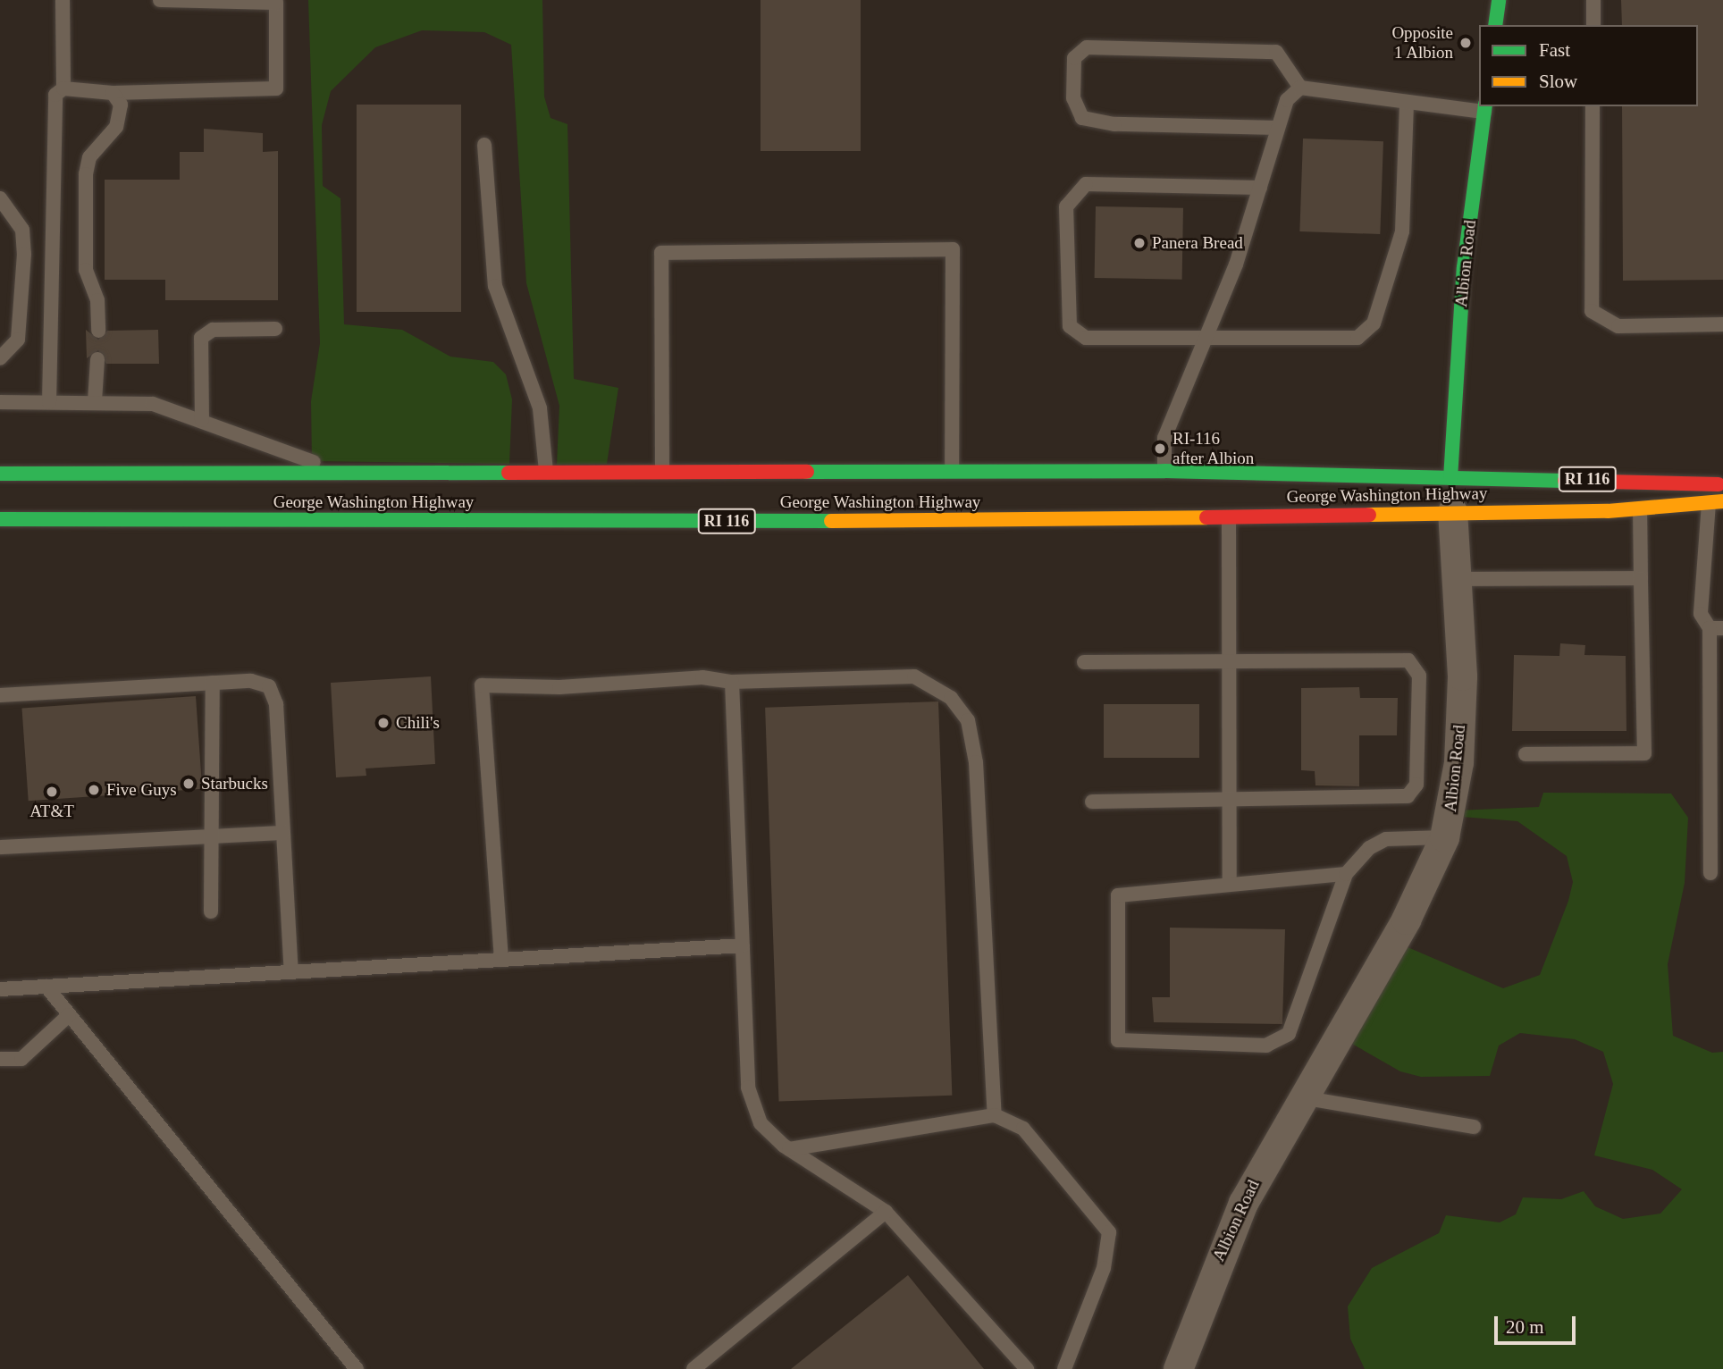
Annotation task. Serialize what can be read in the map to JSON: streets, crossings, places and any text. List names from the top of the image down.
{
  "streets": {
    "main road": ["Albion Road", "RI 116", "George Washington Highway"]
  },
  "crossings": [
    ["Albion Road", "George Washington Highway"]
  ],
  "places": [
    "Opposite 1 Albion",
    "Panera Bread",
    "RI-116 after Albion",
    "Chili's",
    "Starbucks",
    "Five Guys",
    "AT&T"
  ],
  "legend": ["Fast", "Slow"],
  "scale_bar": "20 m"
}
